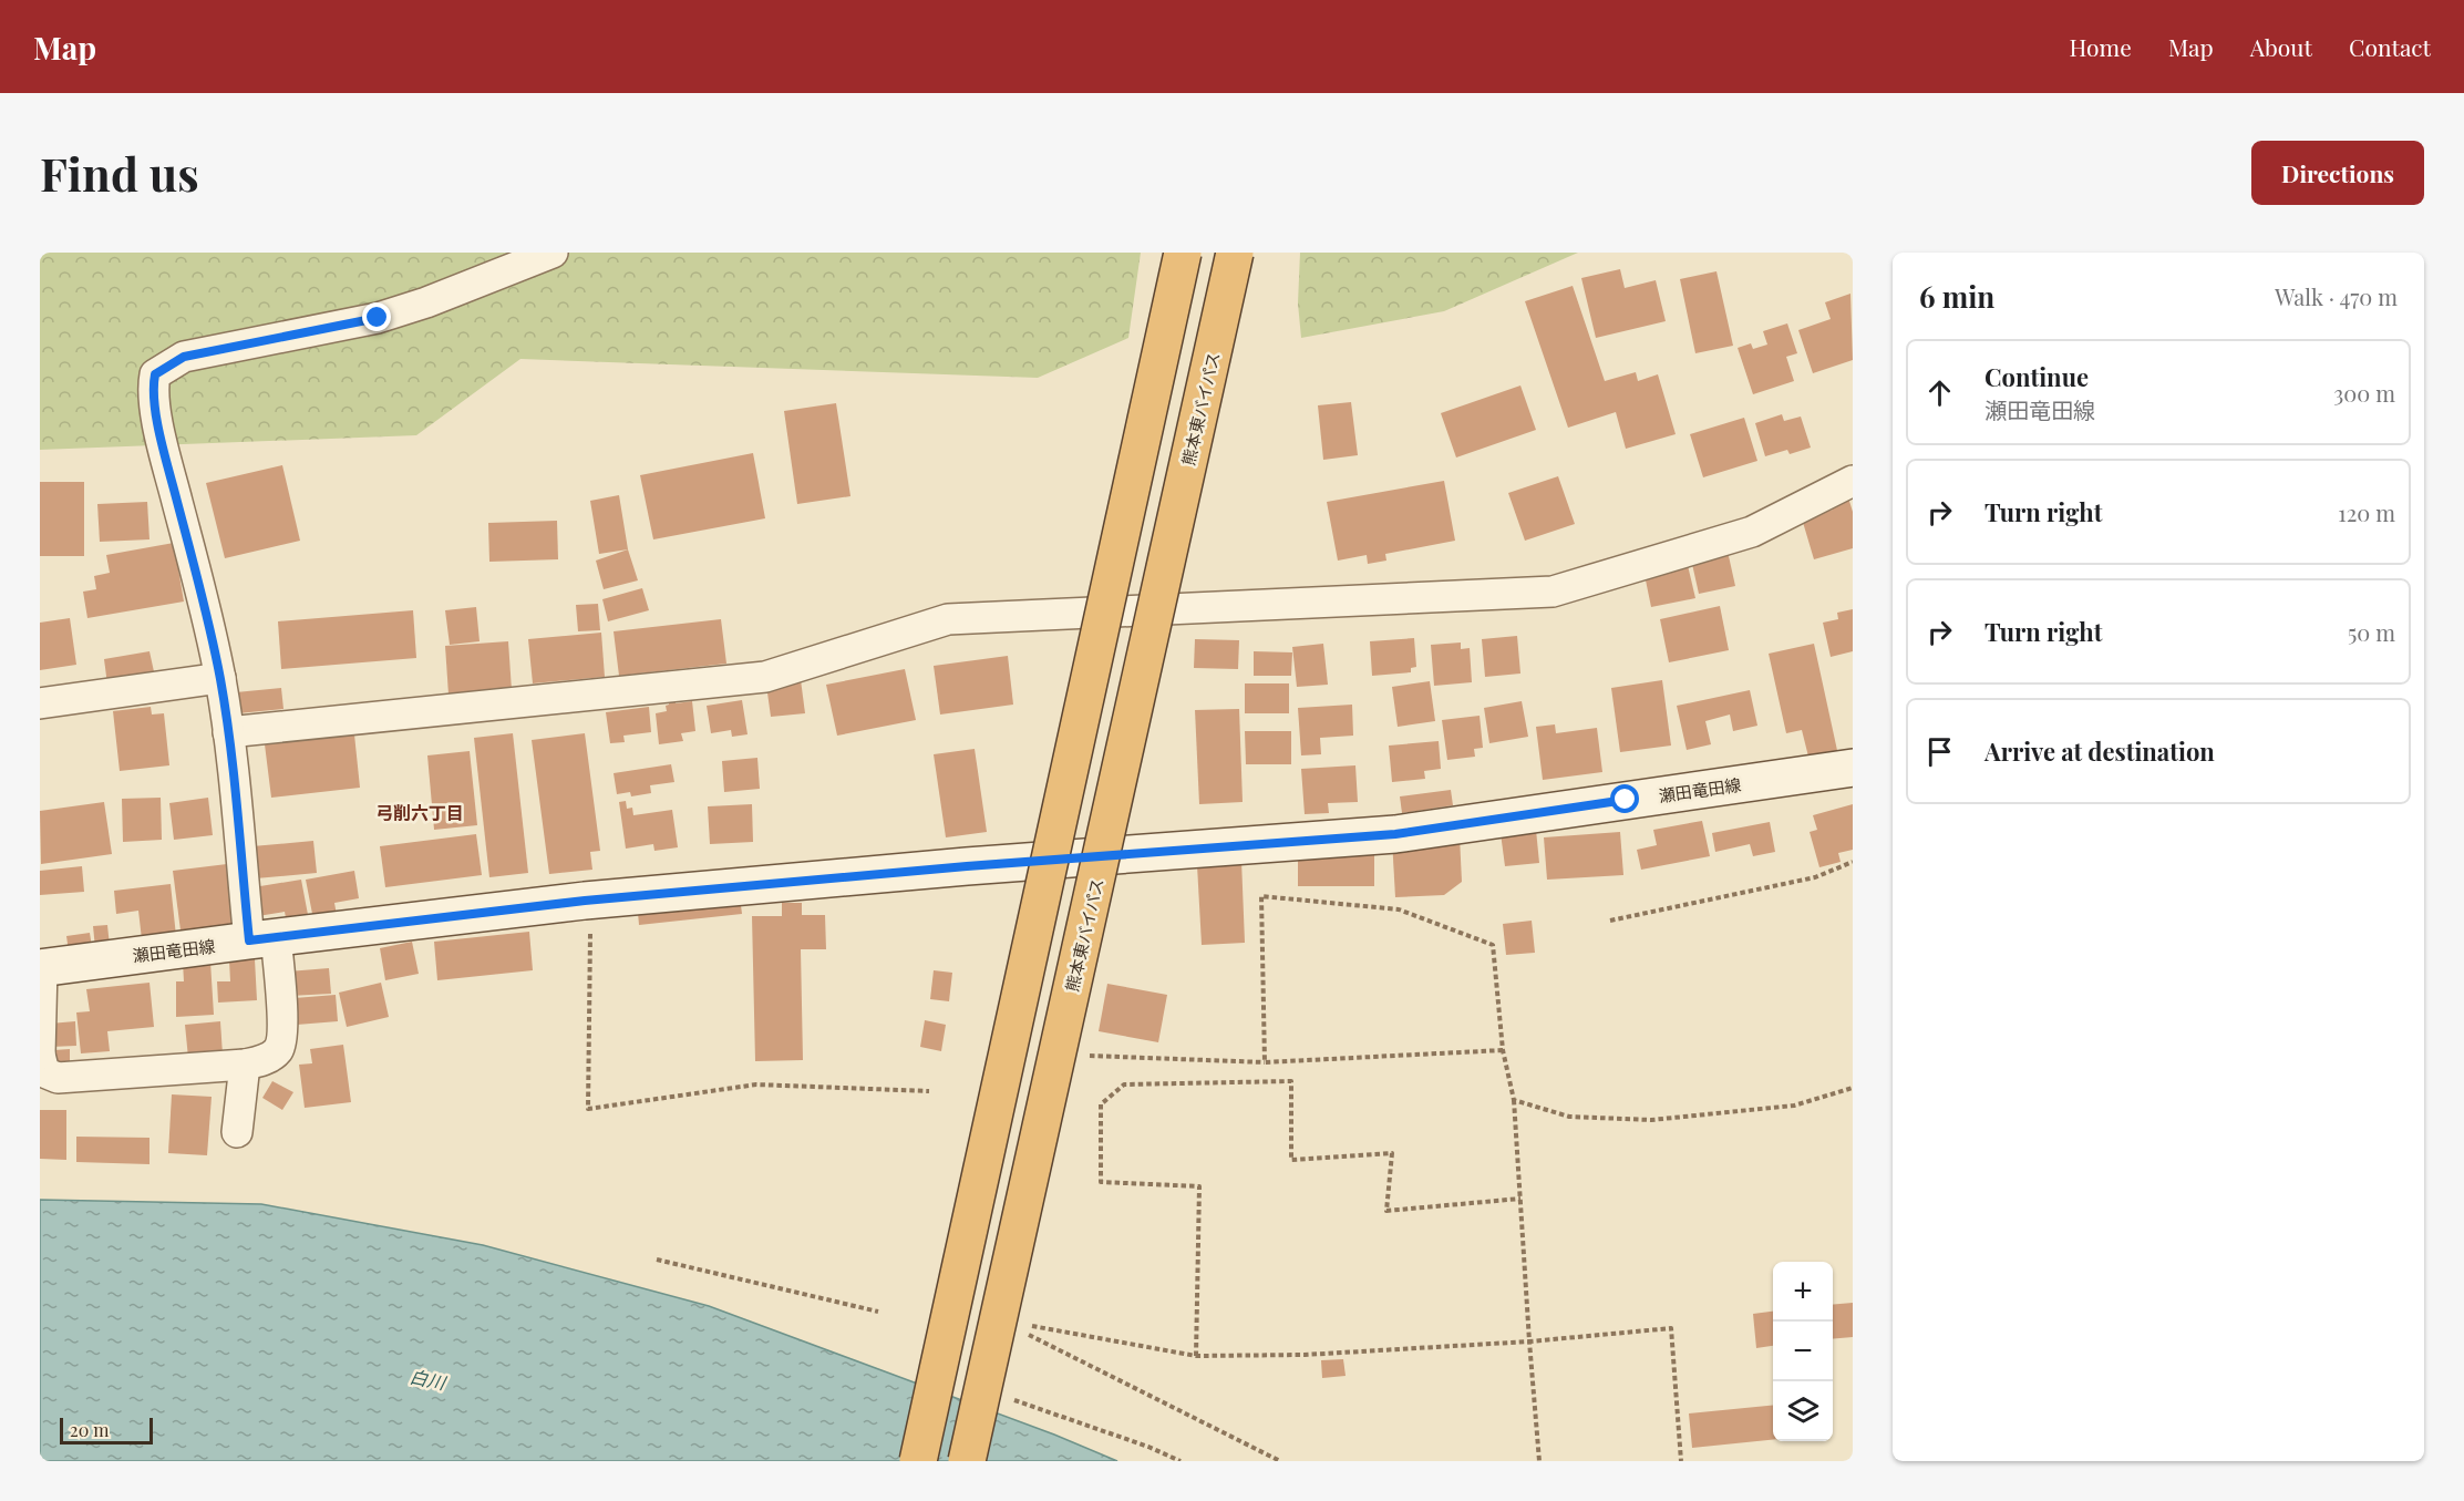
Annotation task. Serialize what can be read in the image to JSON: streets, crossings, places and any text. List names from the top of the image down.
{
  "streets": {
    "highway": ["熊本東バイパス"],
    "main road": ["瀬田竜田線"]
  },
  "districts": ["弓削六丁目"],
  "water": ["白川"],
  "scale_bar": "20 m",
  "page": {
    "header": "Map",
    "nav": [
      "Home",
      "Map",
      "About",
      "Contact"
    ],
    "buttons": "Directions",
    "title": "Find us",
    "heading": ["6 min", "Walk · 470 m"],
    "list": [
      ["Continue", "瀬田竜田線", "300 m"],
      ["Turn right", "120 m"],
      ["Turn right", "50 m"],
      "Arrive at destination"
    ],
    "map_buttons": ["+", "−"],
    "scale": "20 m"
  }
}
